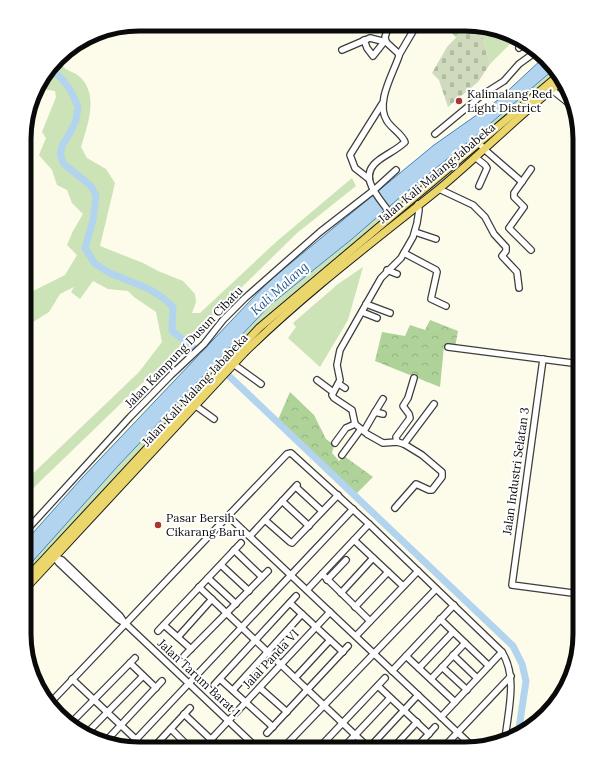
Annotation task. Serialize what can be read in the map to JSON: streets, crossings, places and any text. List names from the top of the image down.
{
  "streets": {
    "main road": ["Jalan Kali Malang Jababeka"],
    "street": [
      "Jalan Kampung Dusun Cibatu",
      "Jalan Industri Selatan 3",
      "Jalal Panda VI",
      "Jalan Tarum Barat 1"
    ]
  },
  "crossings": [
    ["Jalan Kali Malang Jababeka", "Jalan Tarum Barat 1"],
    ["Jalal Panda VI", "Jalan Tarum Barat 1"]
  ],
  "water": ["Kali Malang"],
  "places": ["Kalimalang Red Light District", "Pasar Bersih Cikarang Baru"]
}
